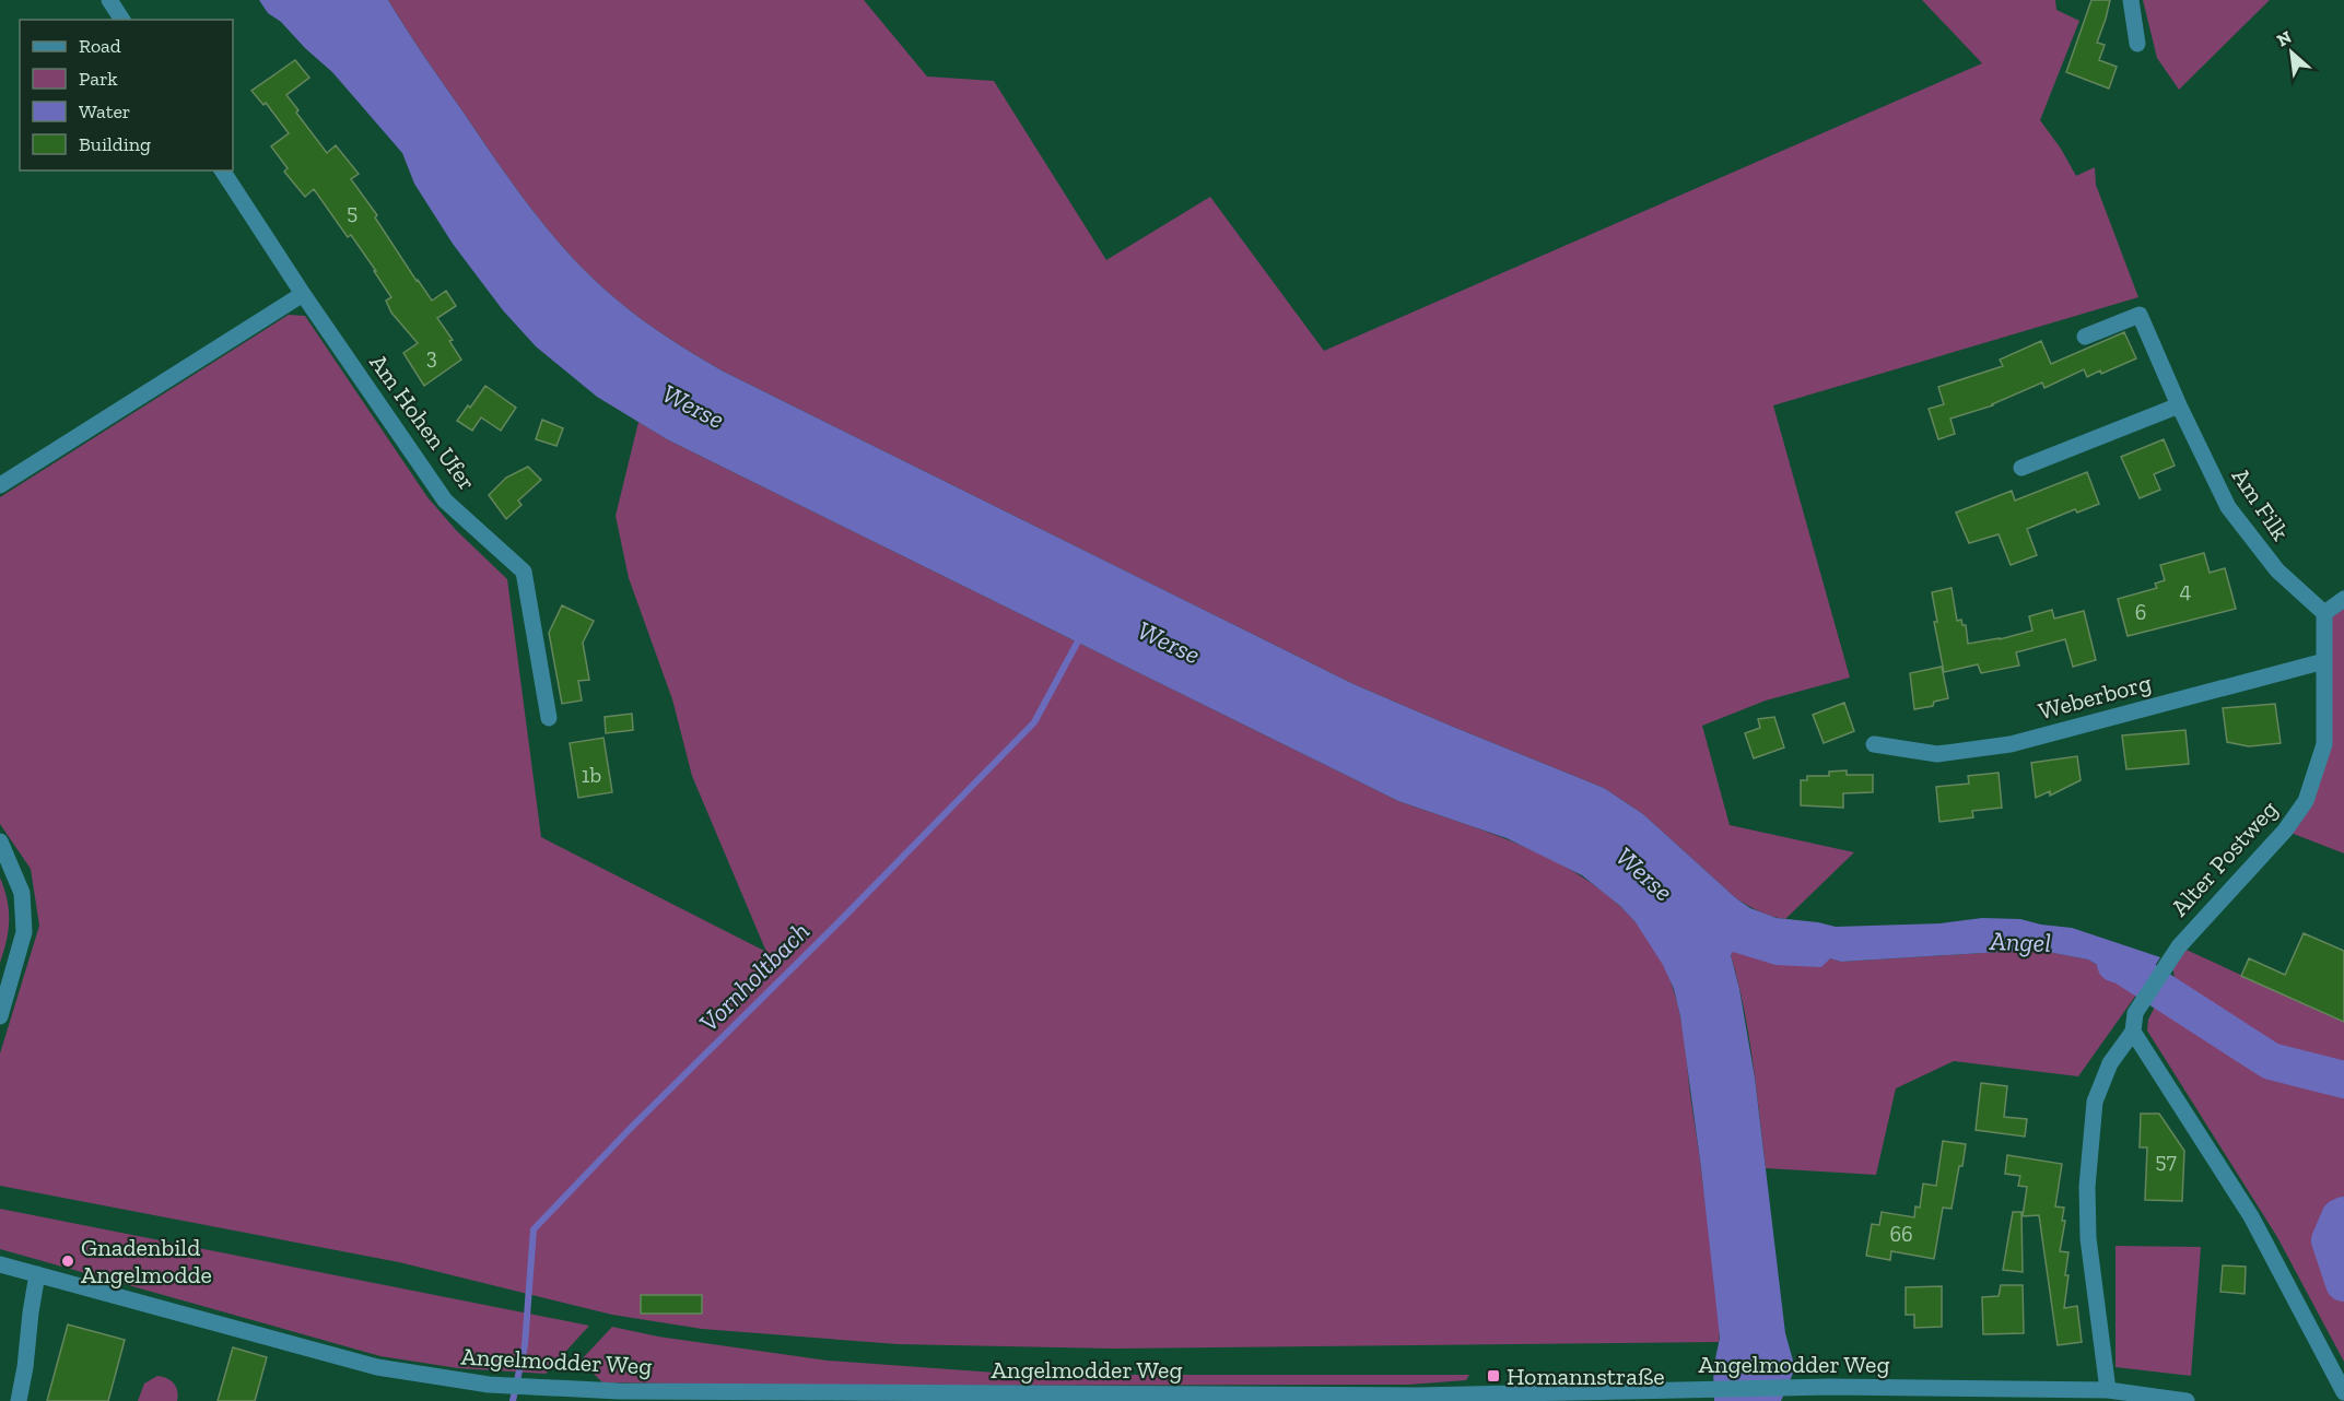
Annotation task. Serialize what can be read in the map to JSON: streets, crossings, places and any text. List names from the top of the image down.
{
  "streets": {
    "street": [
      "Am Hohen Ufer",
      "Am Filk",
      "Weberborg",
      "Alter Postweg",
      "Angelmodder Weg"
    ]
  },
  "crossings": [
    ["Am Filk", "Alter Postweg"],
    ["Weberborg", "Alter Postweg"],
    ["Alter Postweg", "Angelmodder Weg"]
  ],
  "water": ["Werse", "Angel", "Vornholtbach"],
  "places": {
    "other": ["Gnadenbild Angelmodde"],
    "transit": ["Homannstraße"]
  },
  "house_numbers": [
    "5",
    "3",
    "4",
    "6",
    "1b",
    "57",
    "66"
  ],
  "legend": [
    "Road",
    "Park",
    "Water",
    "Building"
  ],
  "north": "top left"
}
